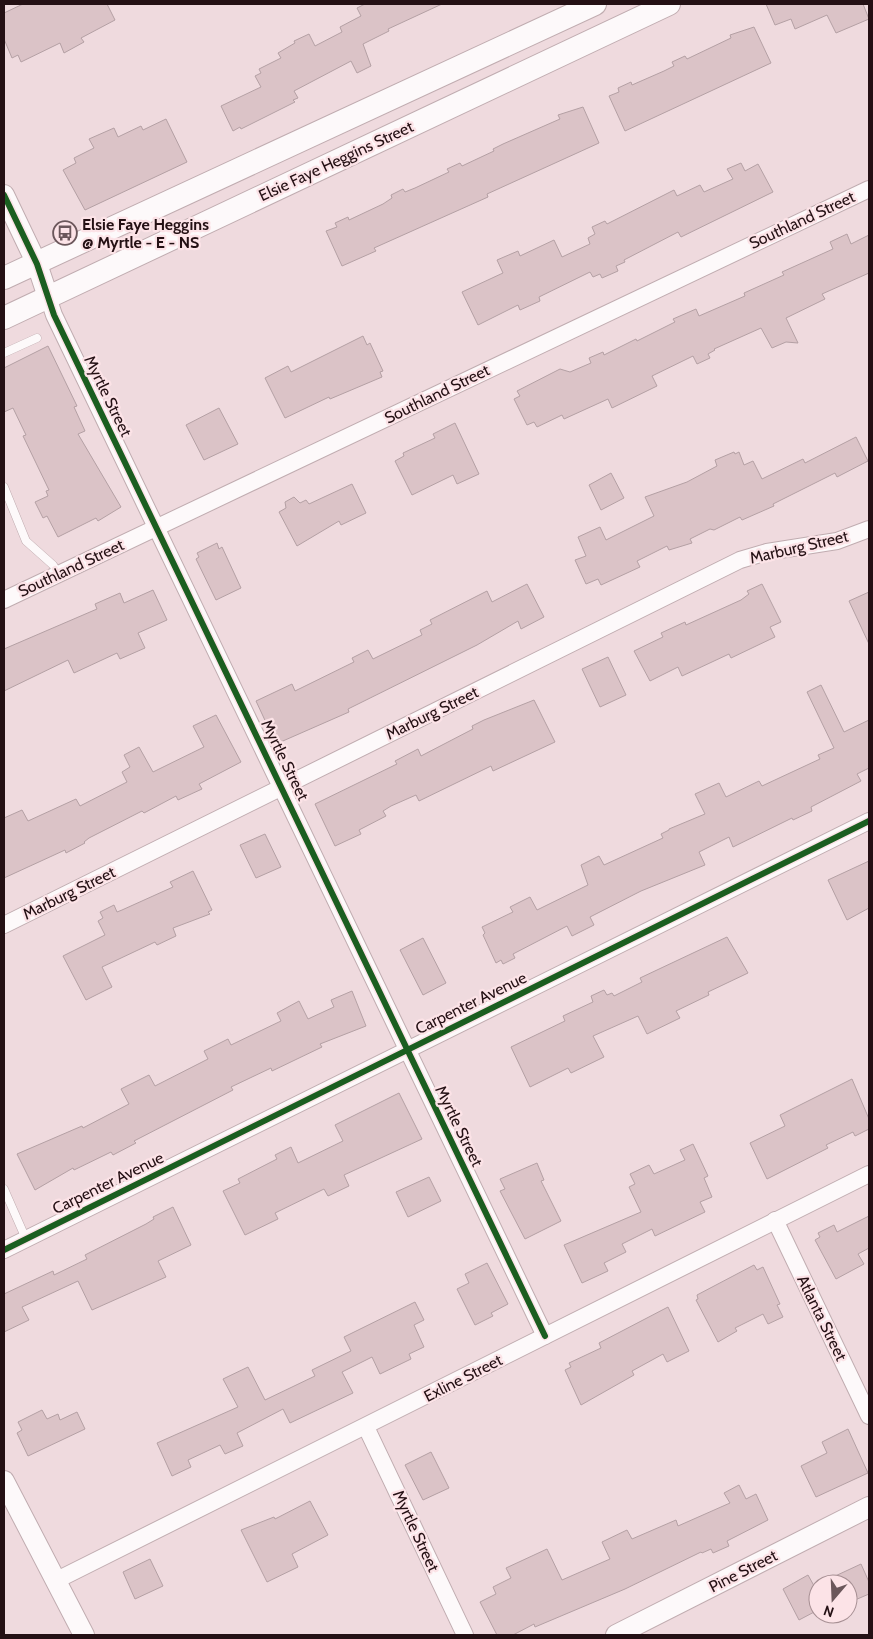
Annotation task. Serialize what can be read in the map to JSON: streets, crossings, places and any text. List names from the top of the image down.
{
  "streets": {
    "main road": ["Elsie Faye Heggins Street"],
    "street": [
      "Southland Street",
      "Myrtle Street",
      "Marburg Street",
      "Carpenter Avenue",
      "Atlanta Street",
      "Exline Street",
      "Pine Street"
    ]
  },
  "crossings": [
    ["Elsie Faye Heggins Street", "Myrtle Street"],
    ["Southland Street", "Myrtle Street"],
    ["Myrtle Street", "Marburg Street"],
    ["Myrtle Street", "Carpenter Avenue"],
    ["Myrtle Street", "Exline Street"],
    ["Atlanta Street", "Exline Street"]
  ],
  "places": {
    "bus stop": ["Elsie Faye Heggins @ Myrtle - E - NS"]
  },
  "north": "bottom"
}
